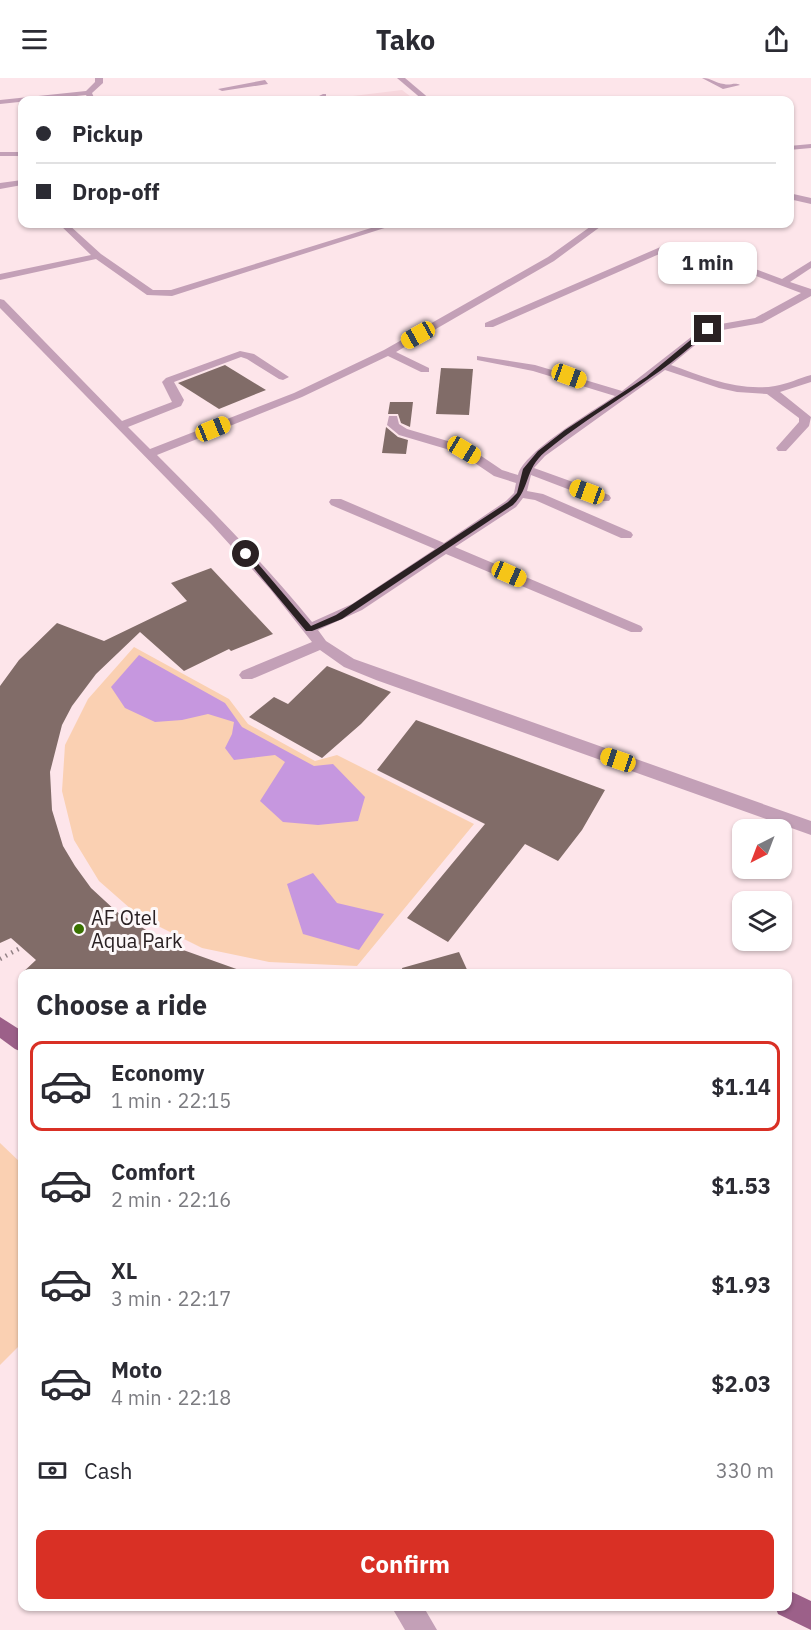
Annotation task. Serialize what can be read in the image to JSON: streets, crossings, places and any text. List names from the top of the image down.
{
  "places": ["AF Otel Aqua Park"],
  "north": "bottom left",
  "page": {
    "header": "Tako",
    "banner": ["Pickup", "Drop-off"],
    "bubble": "1 min",
    "heading": "Choose a ride",
    "list": [
      {
        "name": "Economy",
        "note": "1 min · 22:15",
        "value": "$1.14"
      },
      {
        "name": "Comfort",
        "note": "2 min · 22:16",
        "value": "$1.53"
      },
      {
        "name": "XL",
        "note": "3 min · 22:17",
        "value": "$1.93"
      },
      {
        "name": "Moto",
        "note": "4 min · 22:18",
        "value": "$2.03"
      }
    ],
    "pay": ["Cash", "330 m"],
    "buttons": "Confirm"
  }
}
